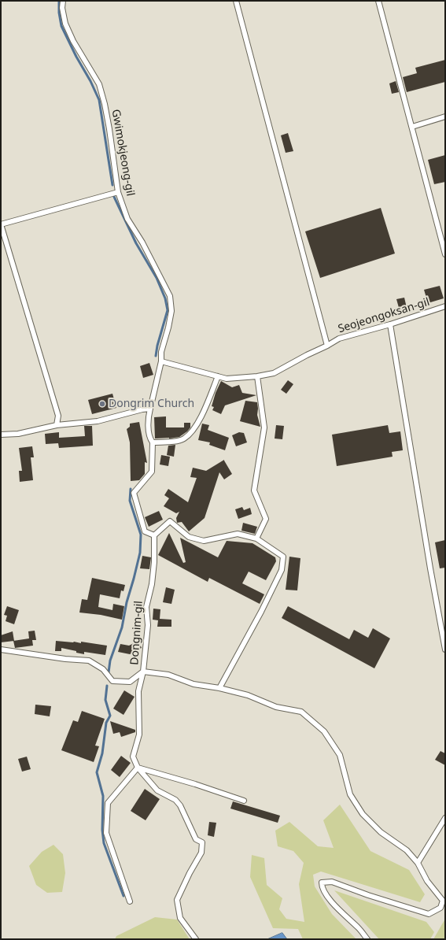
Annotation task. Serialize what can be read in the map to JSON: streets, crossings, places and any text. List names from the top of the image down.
{
  "streets": {
    "lane": ["Gwimokjeong-gil", "Seojeongoksan-gil", "Dongnim-gil"]
  },
  "crossings": [
    ["Gwimokjeong-gil", "Seojeongoksan-gil"]
  ],
  "places": ["Dongrim Church"]
}
